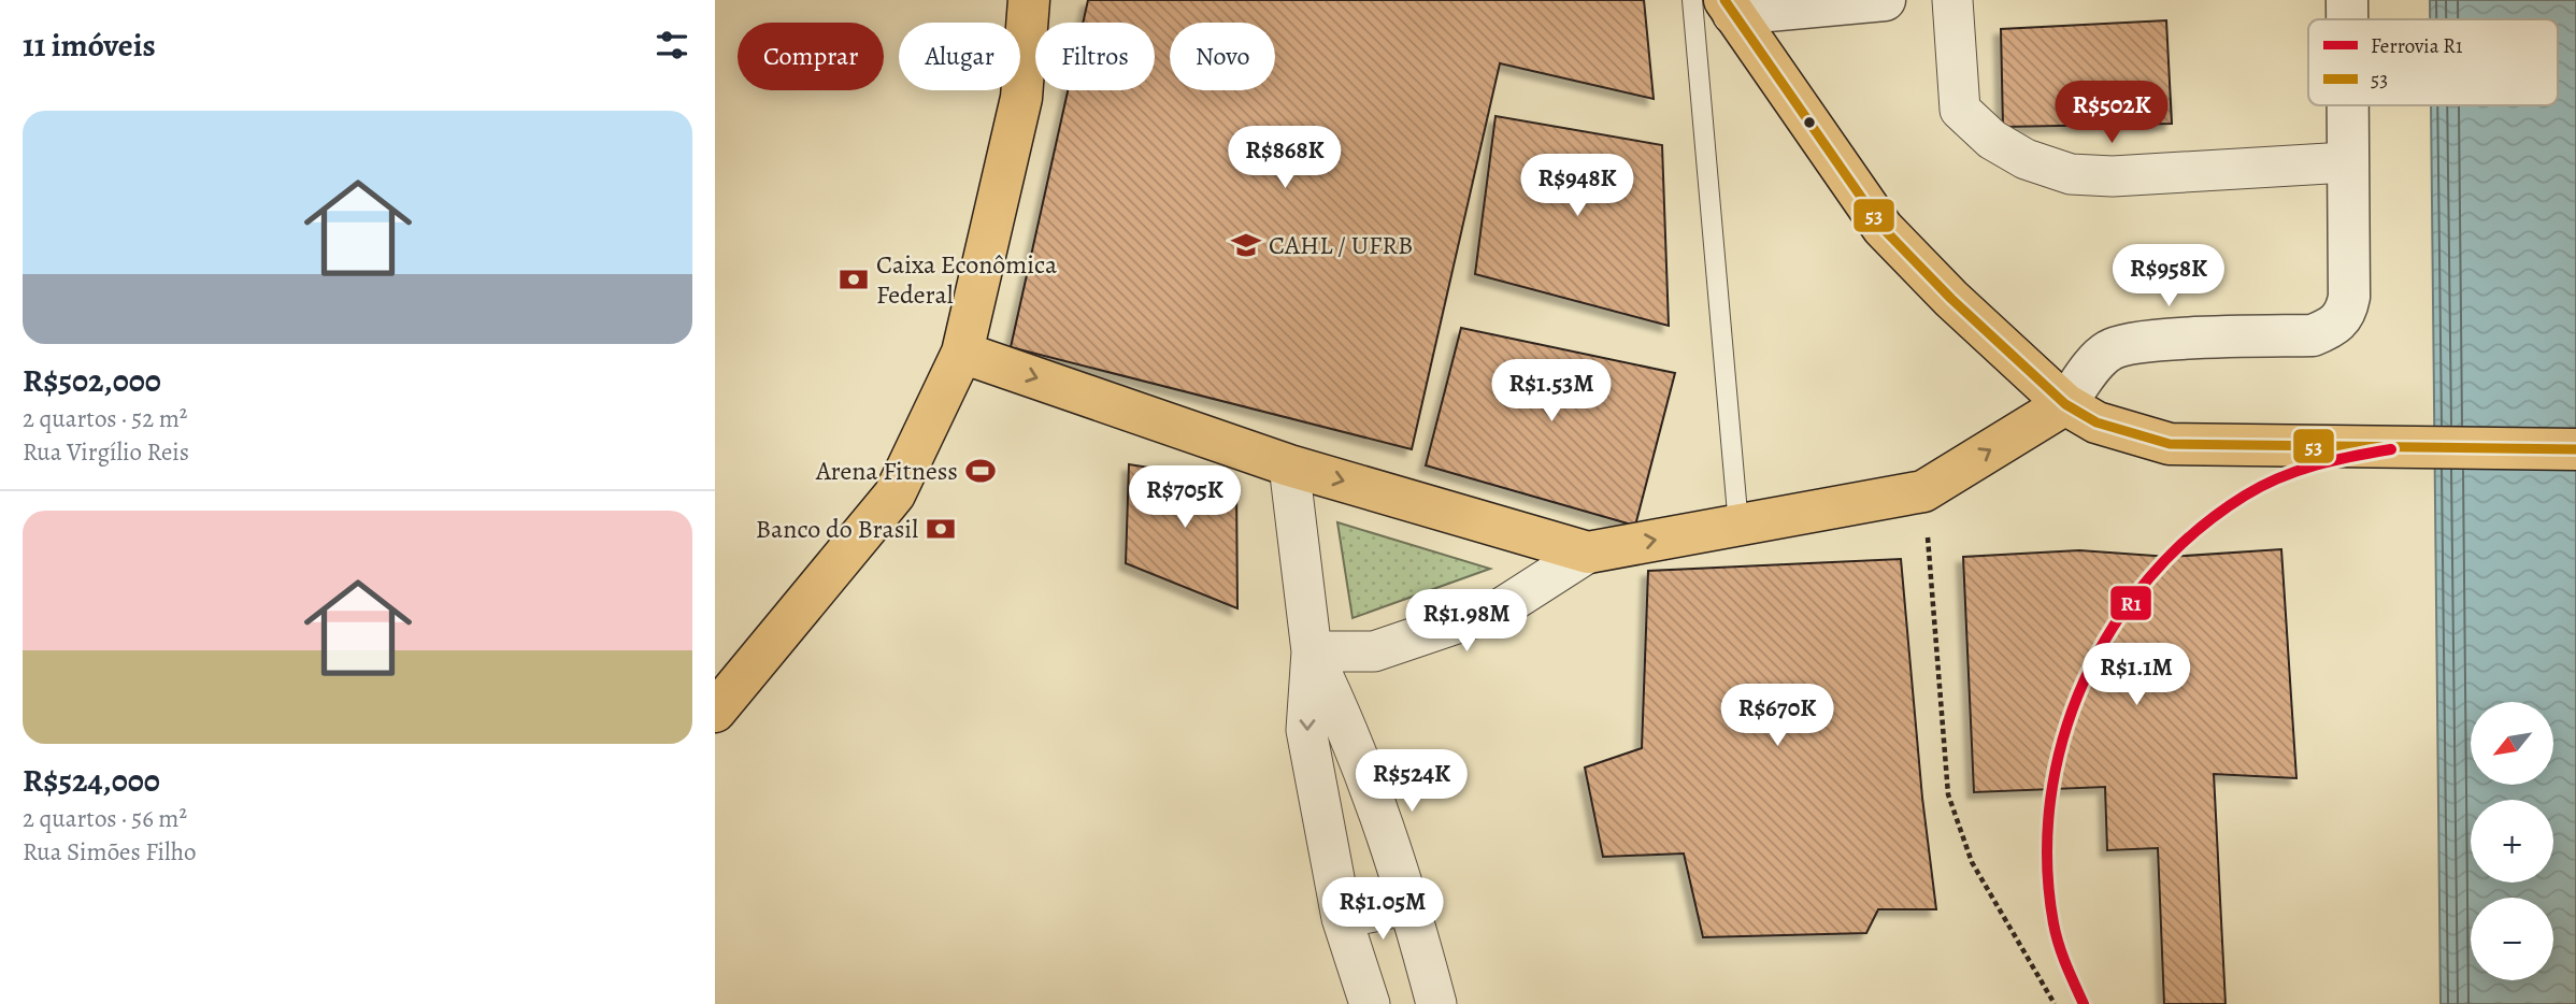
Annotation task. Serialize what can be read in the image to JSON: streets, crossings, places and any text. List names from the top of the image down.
{
  "places": {
    "school or university": ["CAHL / UFRB"],
    "bank": ["Caixa Econômica Federal", "Banco do Brasil"],
    "sports": ["Arena Fitness"]
  },
  "lines": ["transit line 53", "rail line R1"],
  "legend": ["Ferrovia R1", "53"],
  "north": "bottom left",
  "page": {
    "heading": "11 imóveis",
    "chip": [
      "Comprar",
      "Alugar",
      "Filtros",
      "Novo"
    ],
    "price": [
      "R$502K",
      "R$868K",
      "R$948K",
      "R$958K",
      "R$1.53M",
      "R$705K",
      "R$1.98M",
      "R$1.1M",
      "R$670K",
      "R$524K",
      "R$1.05M"
    ],
    "list": [
      {
        "name": "R$502,000",
        "note": "2 quartos · 52 m² · Rua Virgílio Reis"
      },
      {
        "name": "R$524,000",
        "note": "2 quartos · 56 m² · Rua Simões Filho"
      }
    ],
    "map_buttons": ["+", "−"]
  }
}
